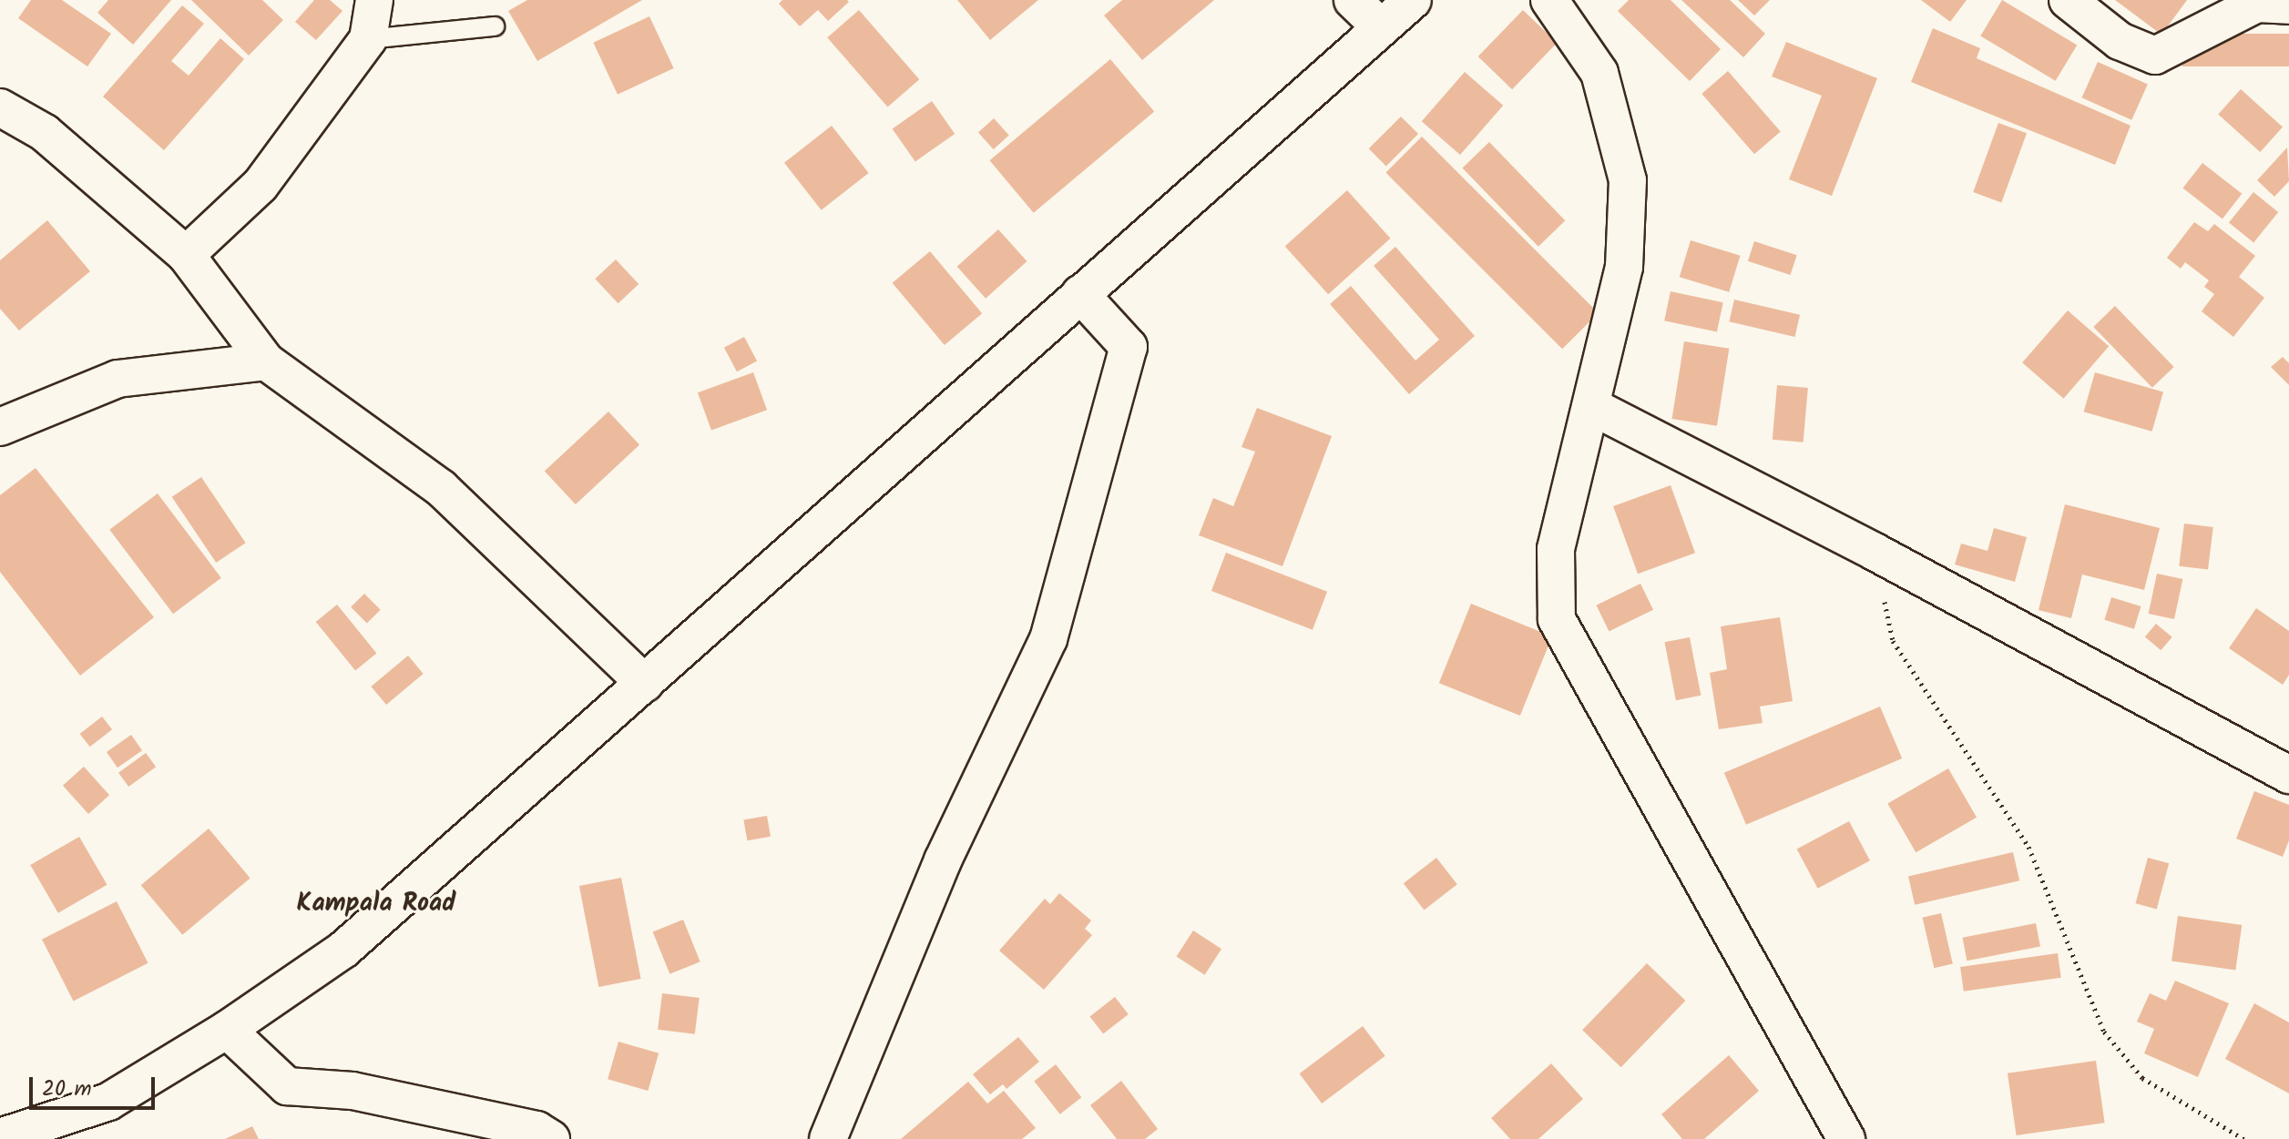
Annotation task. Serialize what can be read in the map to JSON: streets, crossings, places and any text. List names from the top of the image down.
{
  "districts": ["Kampala Road"],
  "scale_bar": "20 m"
}
